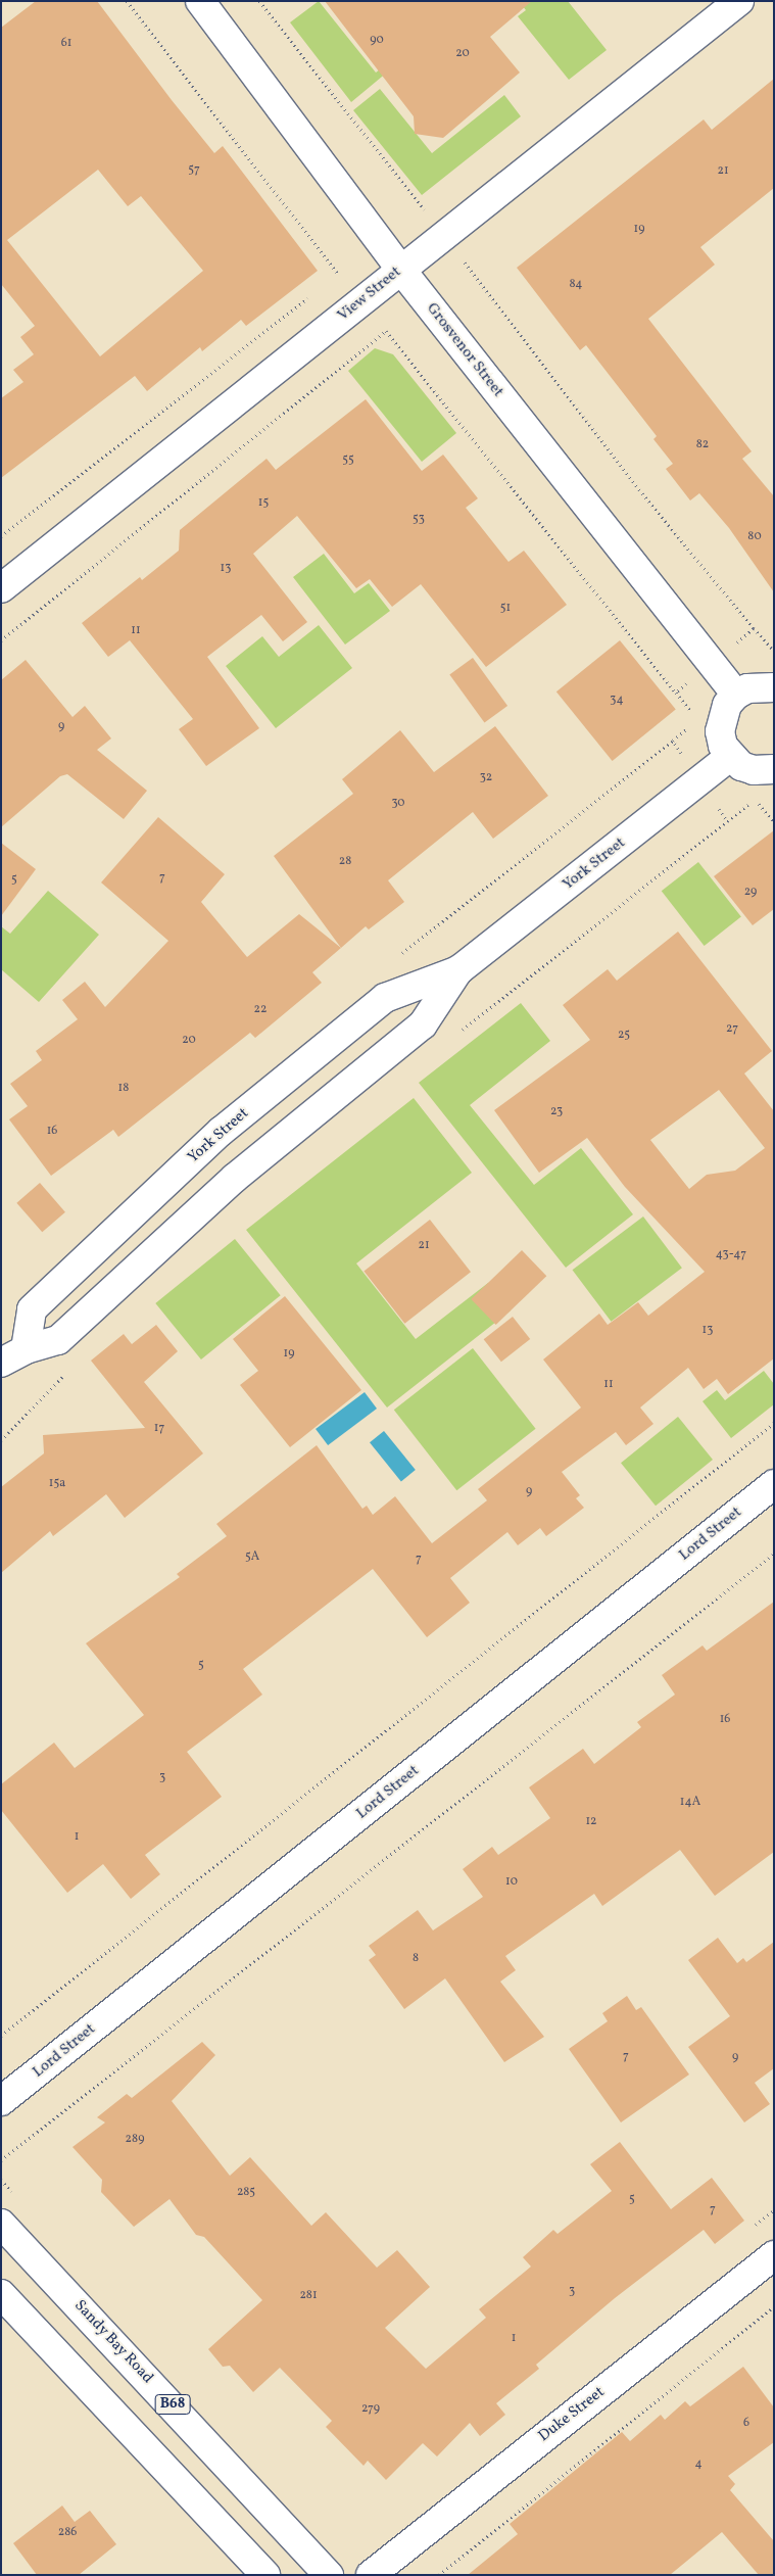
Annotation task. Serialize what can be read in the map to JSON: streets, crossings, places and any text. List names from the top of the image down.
{
  "streets": {
    "street": [
      "View Street",
      "Grosvenor Street",
      "York Street",
      "Lord Street",
      "Sandy Bay Road",
      "B68",
      "Duke Street"
    ]
  },
  "crossings": [
    ["View Street", "Grosvenor Street"]
  ],
  "house_numbers": [
    "90",
    "61",
    "20",
    "57",
    "21",
    "19",
    "84",
    "82",
    "55",
    "15",
    "53",
    "80",
    "13",
    "51",
    "11",
    "34",
    "9",
    "32",
    "30",
    "28",
    "7",
    "5",
    "29",
    "22",
    "27",
    "25",
    "20",
    "18",
    "23",
    "16",
    "21",
    "43-47",
    "13",
    "19",
    "11",
    "17",
    "15a",
    "9",
    "5A",
    "7",
    "5",
    "16",
    "3",
    "14A",
    "12",
    "1",
    "10",
    "8",
    "7",
    "9",
    "289",
    "285",
    "5",
    "7",
    "3",
    "281",
    "1",
    "279",
    "6",
    "4",
    "286"
  ]
}
